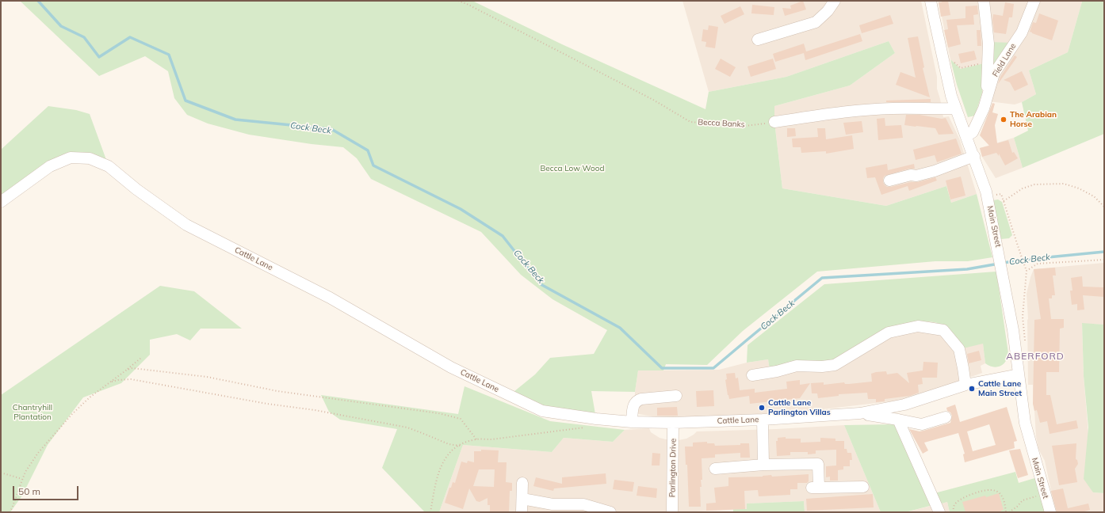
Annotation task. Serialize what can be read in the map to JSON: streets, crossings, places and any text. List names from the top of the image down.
{
  "streets": {
    "street": [
      "Field Lane",
      "Main Street",
      "Cattle Lane",
      "Parlington Drive"
    ],
    "path": ["Becca Banks"]
  },
  "crossings": [
    ["Field Lane", "Main Street"],
    ["Main Street", "Cattle Lane"],
    ["Cattle Lane", "Parlington Drive"]
  ],
  "districts": ["ABERFORD"],
  "water": ["Cock Beck"],
  "parks": ["Becca Low Wood", "Chantryhill Plantation"],
  "places": ["The Arabian Horse", "Cattle Lane Main Street", "Cattle Lane Parlington Villas"],
  "scale_bar": "50 m"
}
